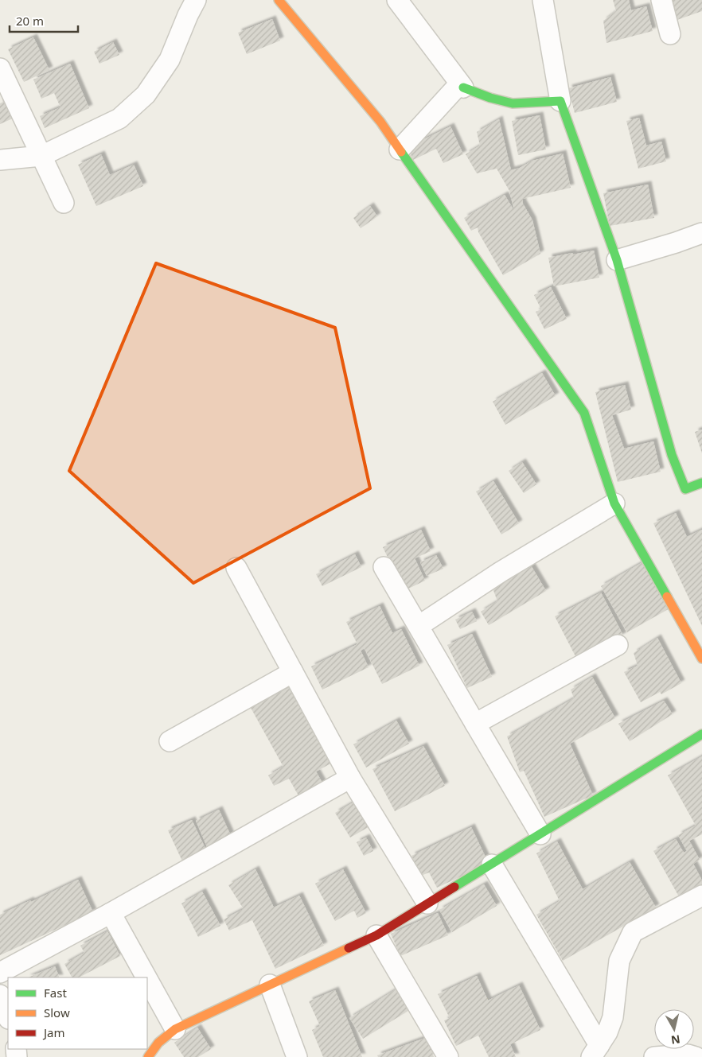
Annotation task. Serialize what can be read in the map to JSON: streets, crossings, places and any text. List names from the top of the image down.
{
  "legend": ["Fast", "Slow", "Jam"],
  "scale_bar": "20 m",
  "north": "bottom"
}
